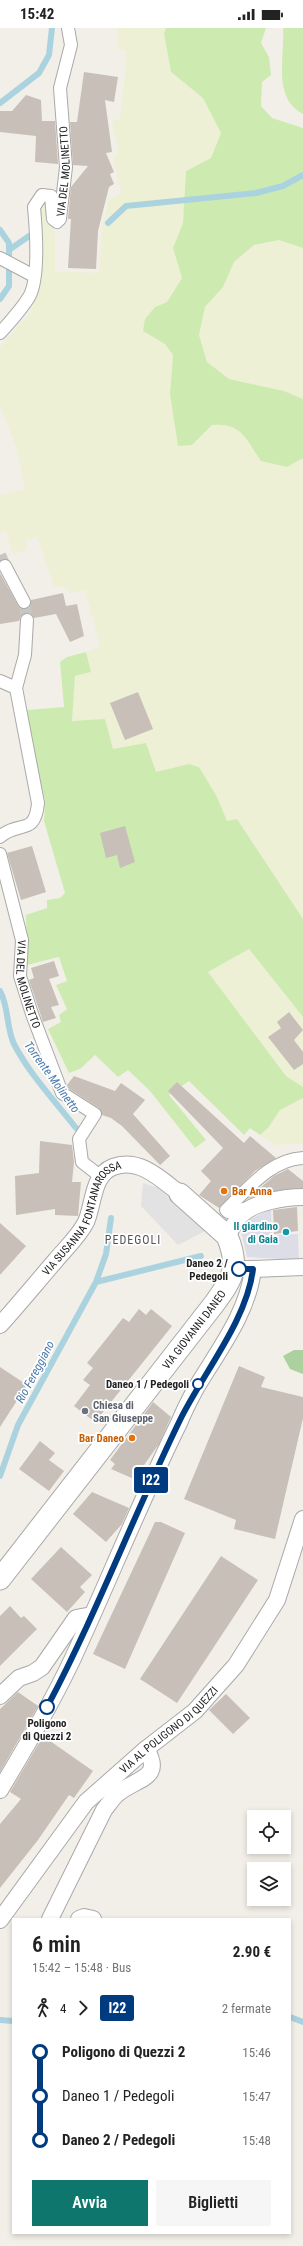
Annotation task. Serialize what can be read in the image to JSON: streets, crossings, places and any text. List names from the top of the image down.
{
  "streets": {
    "street": [
      "VIA DEL MOLINETTO",
      "VIA SUSANNA FONTANAROSSA",
      "VIA GIOVANNI DANEO",
      "VIA AL POLIGONO DI QUEZZI"
    ]
  },
  "crossings": [
    ["VIA DEL MOLINETTO", "VIA SUSANNA FONTANAROSSA"]
  ],
  "districts": ["PEDEGOLI"],
  "water": ["Torrente Molinetto", "Rio Fereggiano"],
  "places": [
    "Bar Anna",
    "Il giardino di Gaia",
    "Daneo 2 / Pedegoli",
    "Daneo 1 / Pedegoli",
    "Chiesa di San Giuseppe",
    "Bar Daneo",
    "Poligono di Quezzi 2"
  ],
  "lines": ["bus line I22"],
  "page": {
    "status": "15:42",
    "on_map": "I22",
    "heading": ["6 min", "15:42 – 15:48 · Bus", "2.90 €"],
    "legs": ["4", "I22", "2 fermate"],
    "list": [
      {
        "name": "Poligono di Quezzi 2",
        "value": "15:46"
      },
      {
        "name": "Daneo 1 / Pedegoli",
        "value": "15:47"
      },
      {
        "name": "Daneo 2 / Pedegoli",
        "value": "15:48"
      }
    ],
    "buttons": ["Avvia", "Biglietti"]
  }
}
